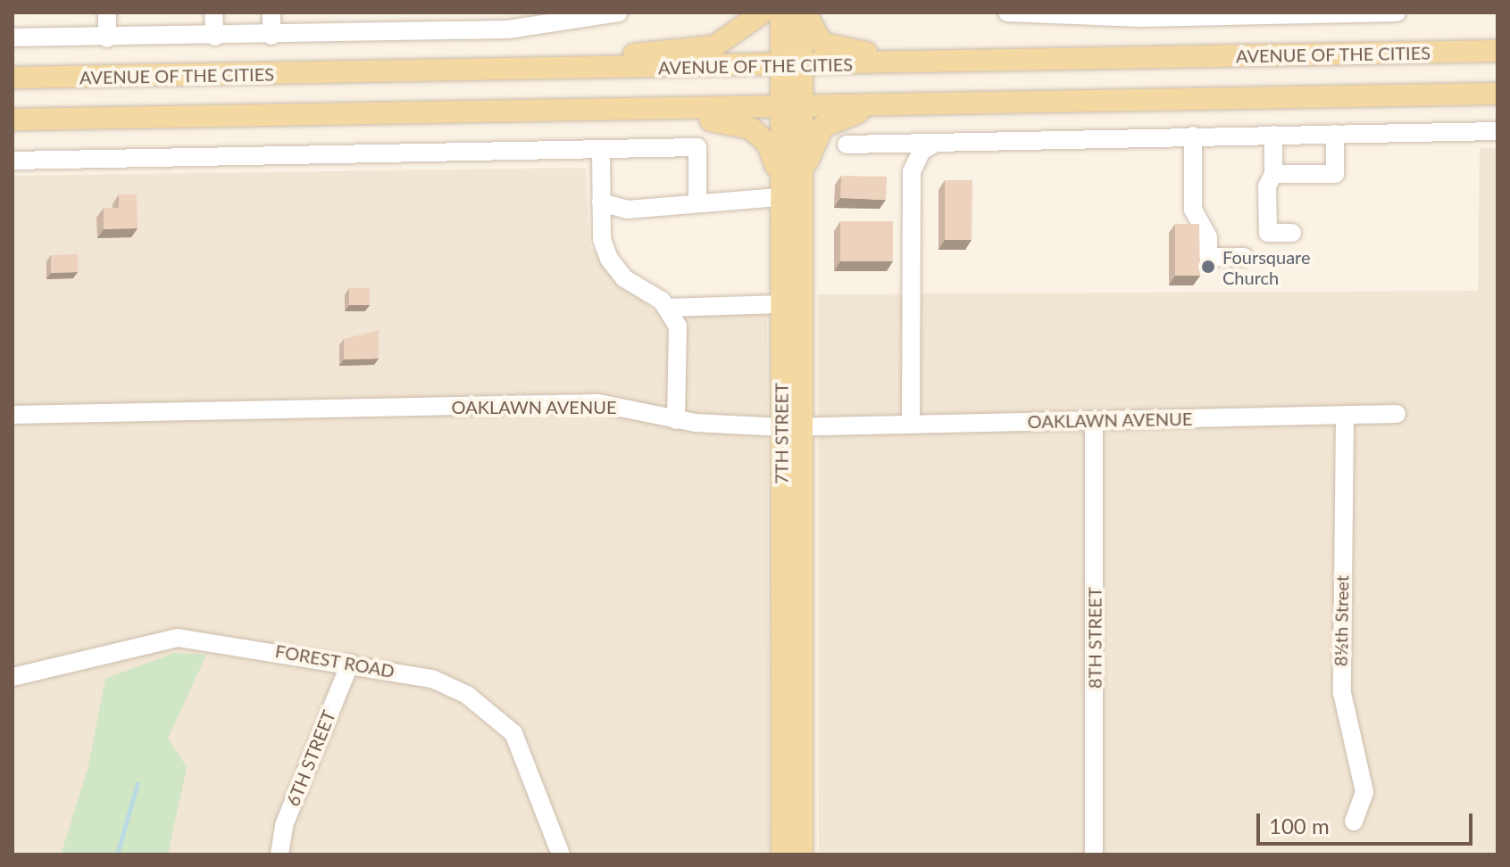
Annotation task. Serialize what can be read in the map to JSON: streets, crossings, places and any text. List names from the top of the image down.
{
  "streets": {
    "main road": ["AVENUE OF THE CITIES", "7TH STREET"],
    "street": [
      "OAKLAWN AVENUE",
      "8½th Street",
      "8TH STREET",
      "FOREST ROAD",
      "6TH STREET"
    ]
  },
  "crossings": [
    ["AVENUE OF THE CITIES", "7TH STREET"],
    ["OAKLAWN AVENUE", "7TH STREET"],
    ["OAKLAWN AVENUE", "8½th Street"],
    ["OAKLAWN AVENUE", "8TH STREET"],
    ["FOREST ROAD", "6TH STREET"]
  ],
  "places": ["Foursquare Church"],
  "scale_bar": "100 m"
}
